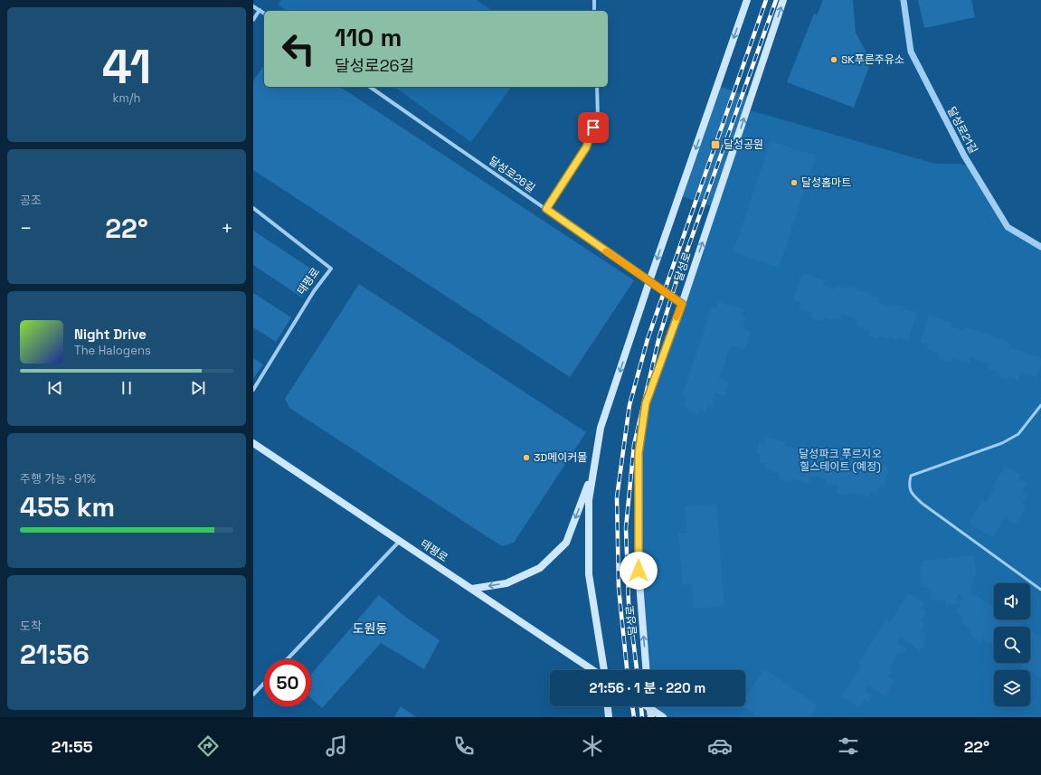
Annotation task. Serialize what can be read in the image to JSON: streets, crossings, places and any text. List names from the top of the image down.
{
  "streets": {
    "main road": ["달성로", "태평로"],
    "street": ["달성로21길", "달성로26길"]
  },
  "crossings": [
    ["달성로26길", "달성로"]
  ],
  "districts": ["도원동"],
  "parks": ["달성파크 푸르지오 힐스테이트 (예정)"],
  "places": {
    "other": ["SK푸른주유소", "달성홈마트", "3D메이커몰"],
    "transit": ["달성공원"]
  },
  "page": {
    "tile": [
      ["41", "km/h"],
      "공조",
      ["주행 가능 · 91%", "455 km"],
      ["도착", "21:56"]
    ],
    "turn": ["110 m", "달성로26길"],
    "heat": ["−", "22°", "+"],
    "song": ["Night Drive", "The Halogens"],
    "limit": "50",
    "trip": "21:56 · 1 분 · 220 m",
    "tabs": ["21:55", "22°"]
  }
}
